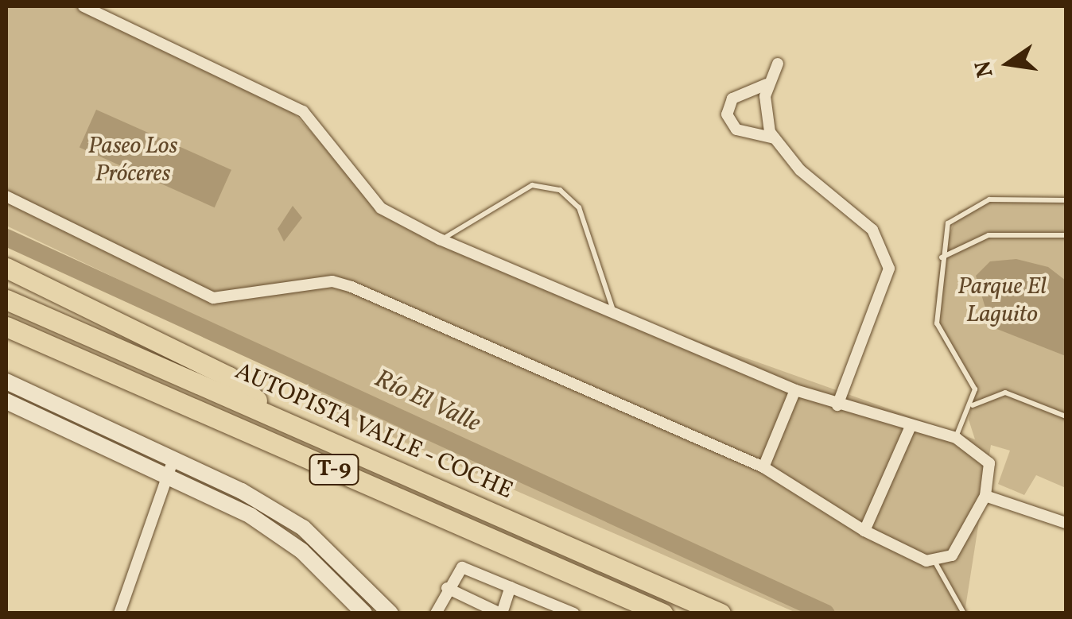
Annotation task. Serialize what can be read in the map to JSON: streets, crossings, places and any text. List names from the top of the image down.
{
  "streets": {
    "highway": ["AUTOPISTA VALLE - COCHE", "T-9"]
  },
  "water": ["Río El Valle"],
  "parks": ["Paseo Los Próceres", "Parque El Laguito"],
  "north": "left"
}
